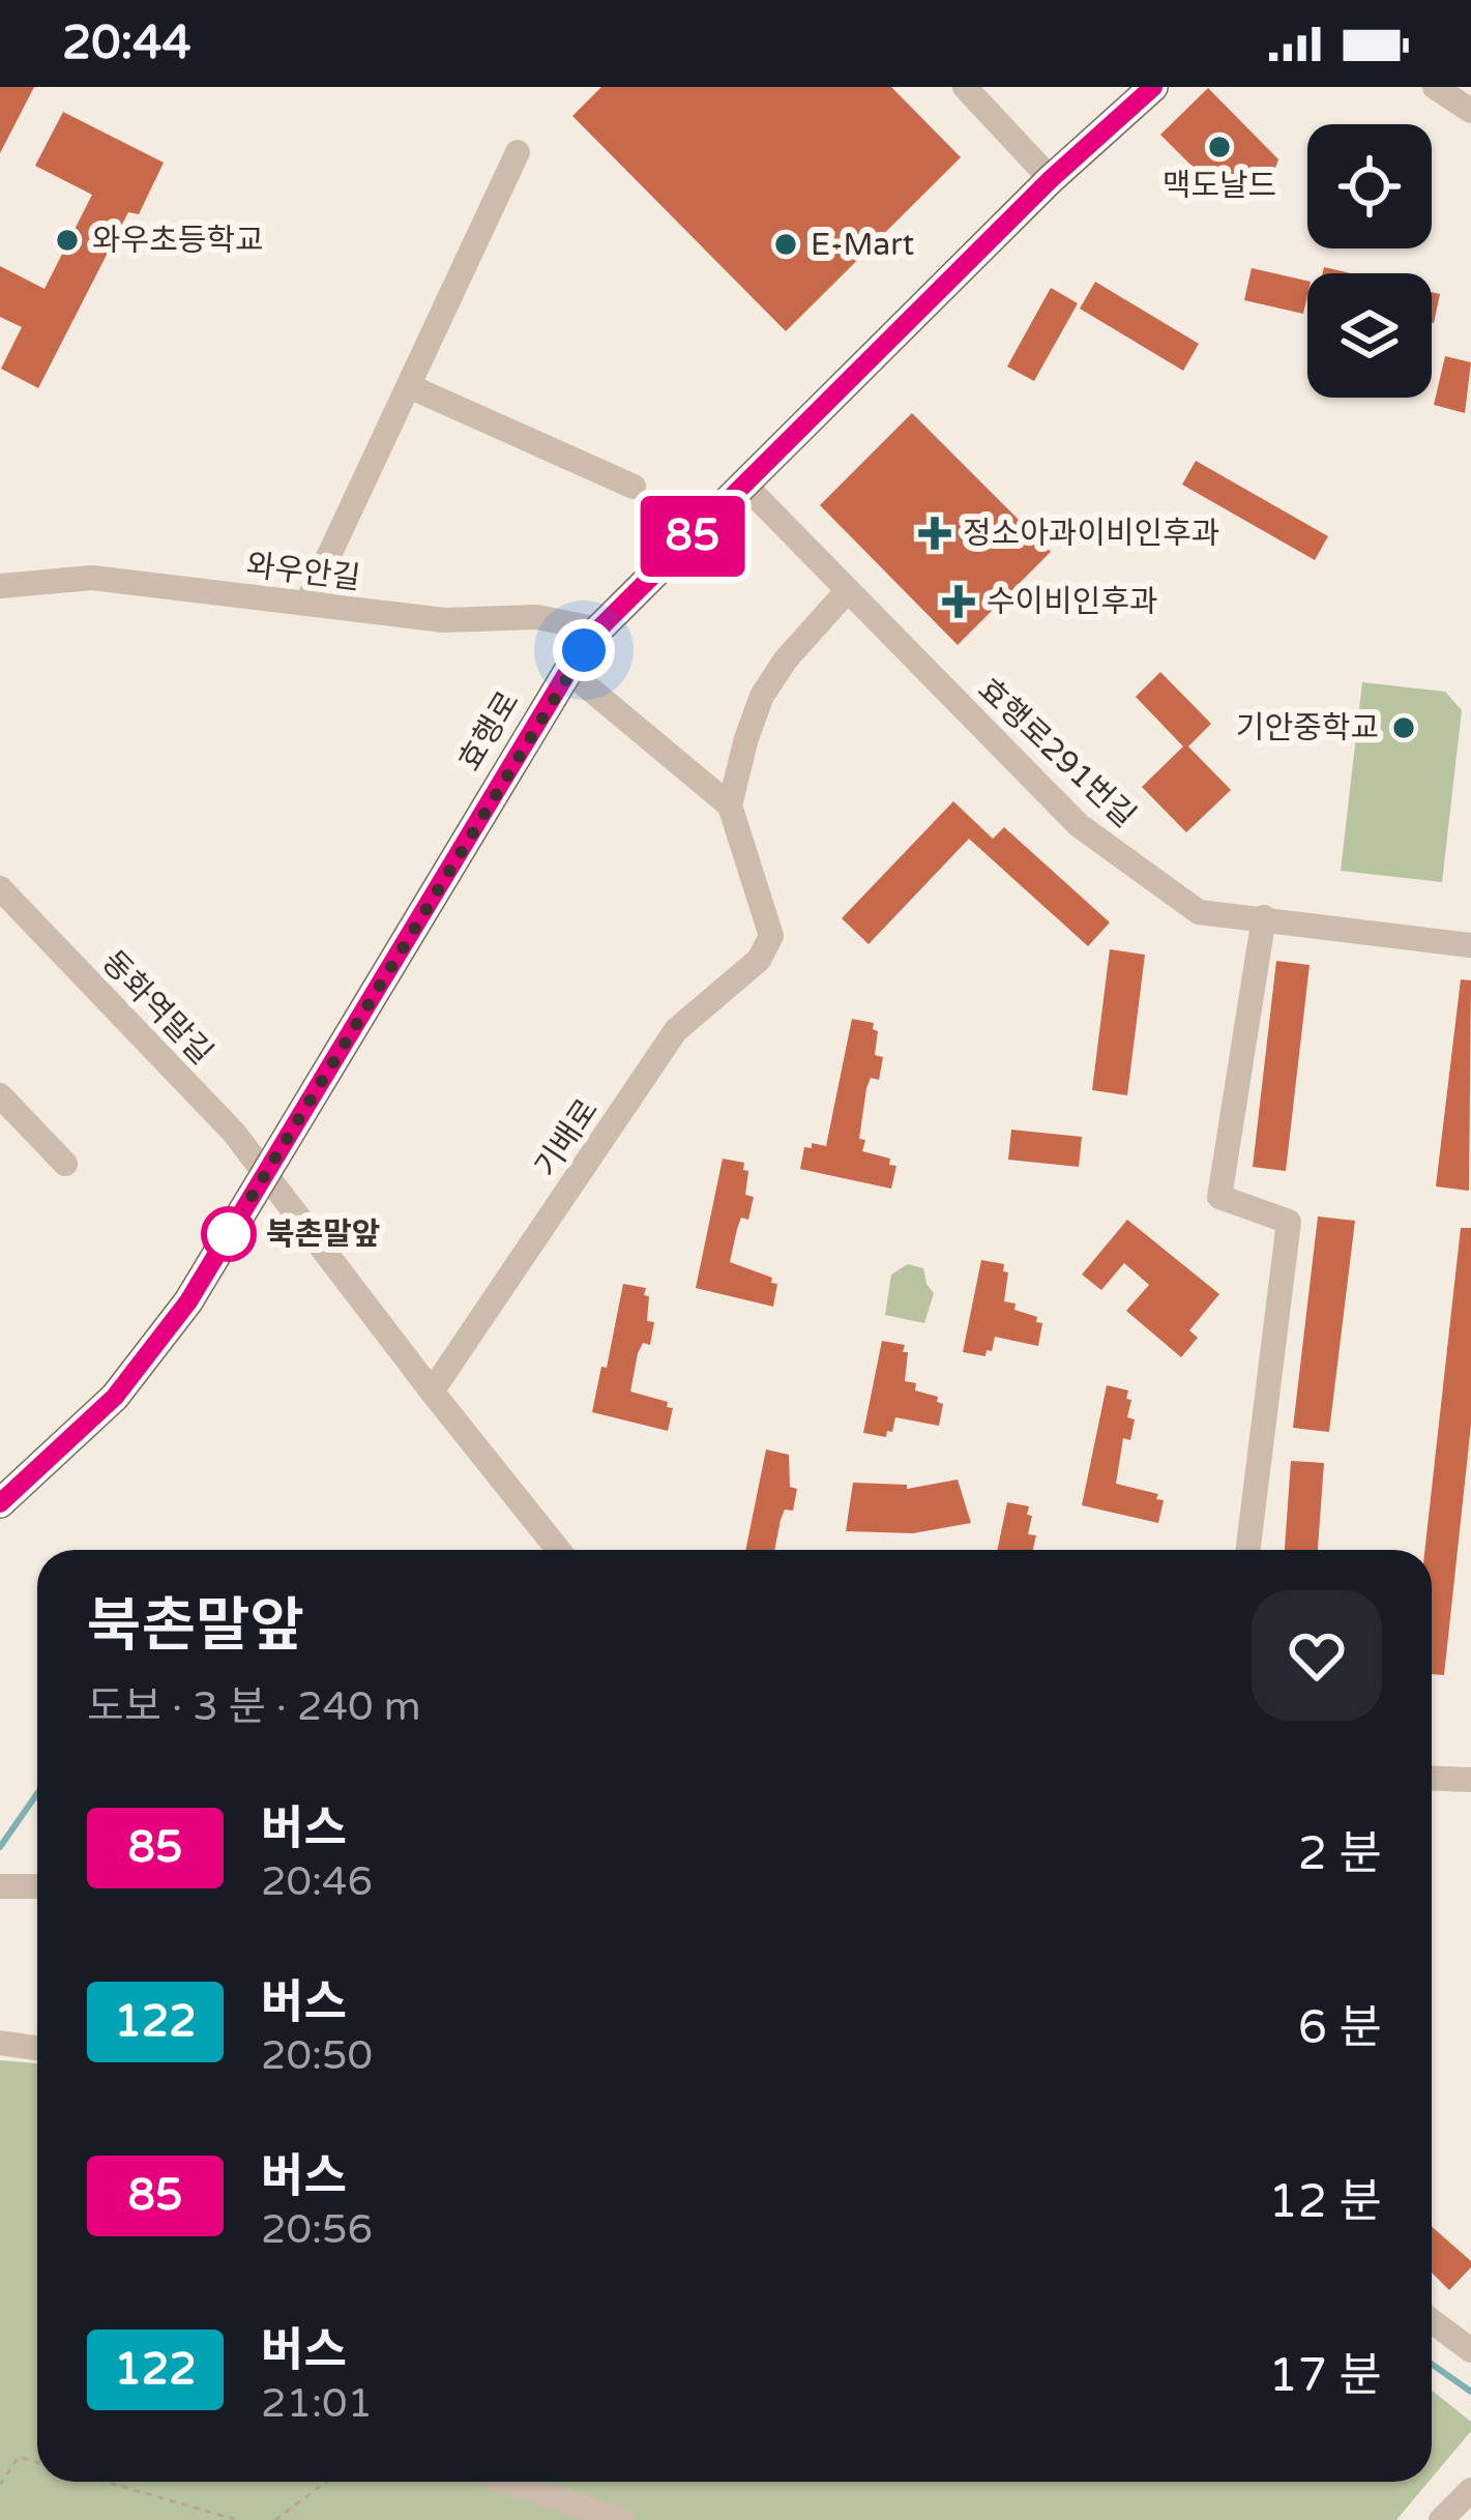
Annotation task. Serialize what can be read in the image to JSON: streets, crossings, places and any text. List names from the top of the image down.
{
  "streets": {
    "main road": ["효행로"],
    "street": [
      "와우안길",
      "효행로291번길",
      "동화역말길",
      "기배로"
    ]
  },
  "crossings": [
    ["와우안길", "효행로"],
    ["효행로", "효행로291번길"],
    ["효행로", "동화역말길"]
  ],
  "places": {
    "other": [
      "맥도날드",
      "와우초등학교",
      "E-Mart",
      "기안중학교",
      "북촌말앞"
    ],
    "health": ["정소아과이비인후과", "수이비인후과"]
  },
  "lines": ["bus line 85"],
  "page": {
    "status": "20:44",
    "on_map": "85",
    "heading": ["북촌말앞", "도보 · 3 분 · 240 m"],
    "list": [
      {
        "mark": "85",
        "name": "버스",
        "note": "20:46",
        "value": "2 분"
      },
      {
        "mark": "122",
        "name": "버스",
        "note": "20:50",
        "value": "6 분"
      },
      {
        "mark": "85",
        "name": "버스",
        "note": "20:56",
        "value": "12 분"
      },
      {
        "mark": "122",
        "name": "버스",
        "note": "21:01",
        "value": "17 분"
      }
    ]
  }
}
